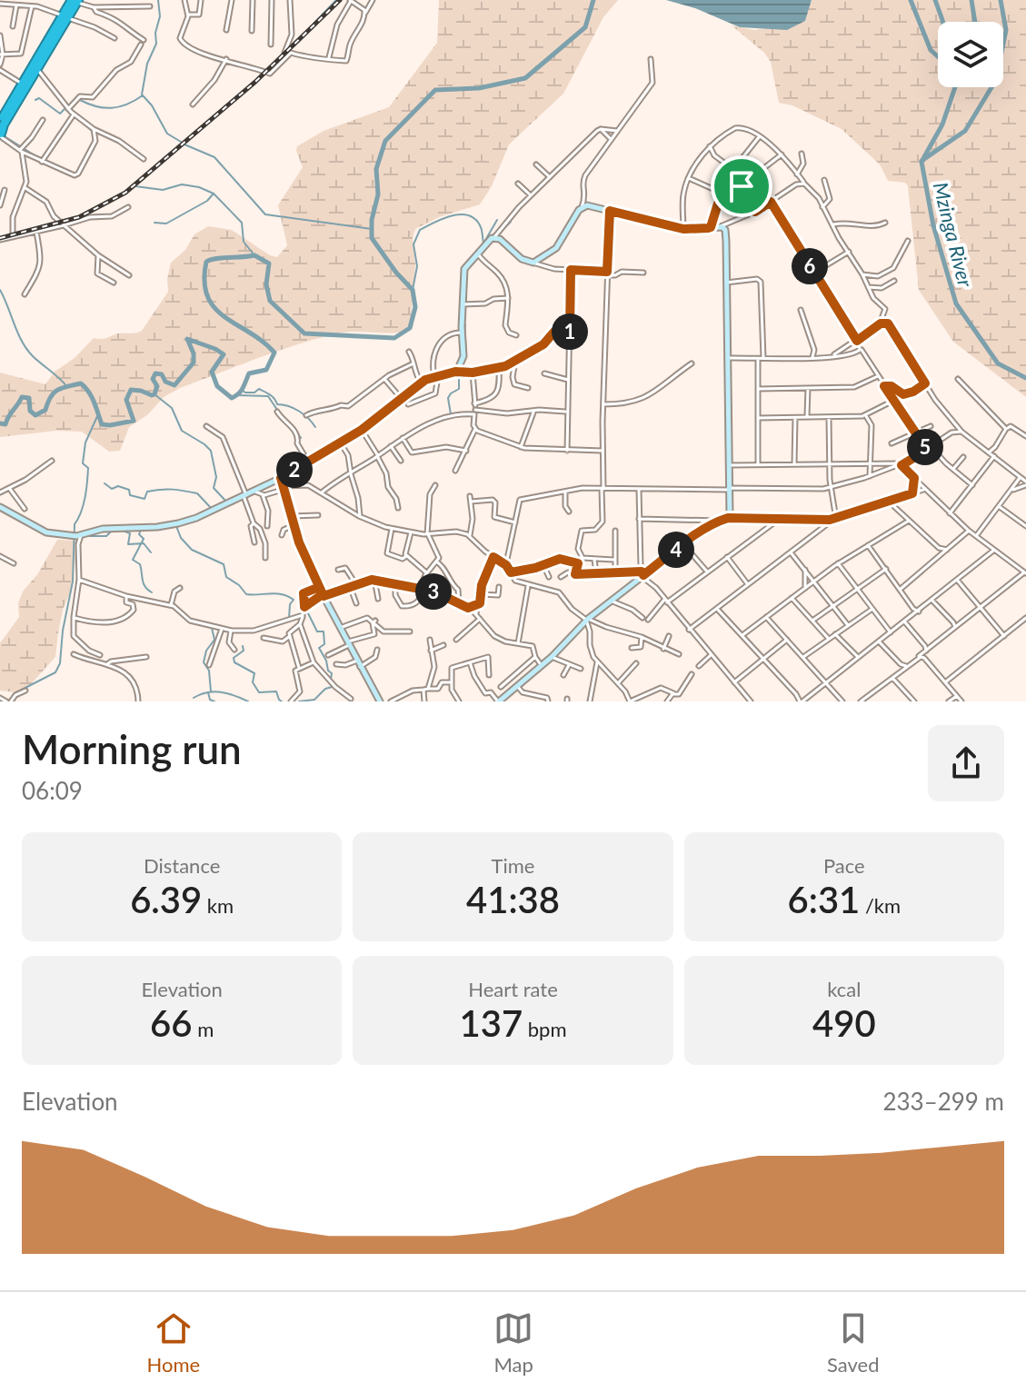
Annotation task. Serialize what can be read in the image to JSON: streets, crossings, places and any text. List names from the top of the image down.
{
  "water": ["Mzinga River"],
  "page": {
    "pins": [
      "6",
      "1",
      "5",
      "2",
      "4",
      "3"
    ],
    "heading": ["Morning run", "06:09"],
    "stats": [
      ["Distance", "6.39 km"],
      ["Time", "41:38"],
      ["Pace", "6:31 /km"],
      ["Elevation", "66 m"],
      ["Heart rate", "137 bpm"],
      ["kcal", "490"]
    ],
    "chart": ["Elevation", "233–299 m"],
    "tabs": ["Home", "Map", "Saved"]
  }
}
